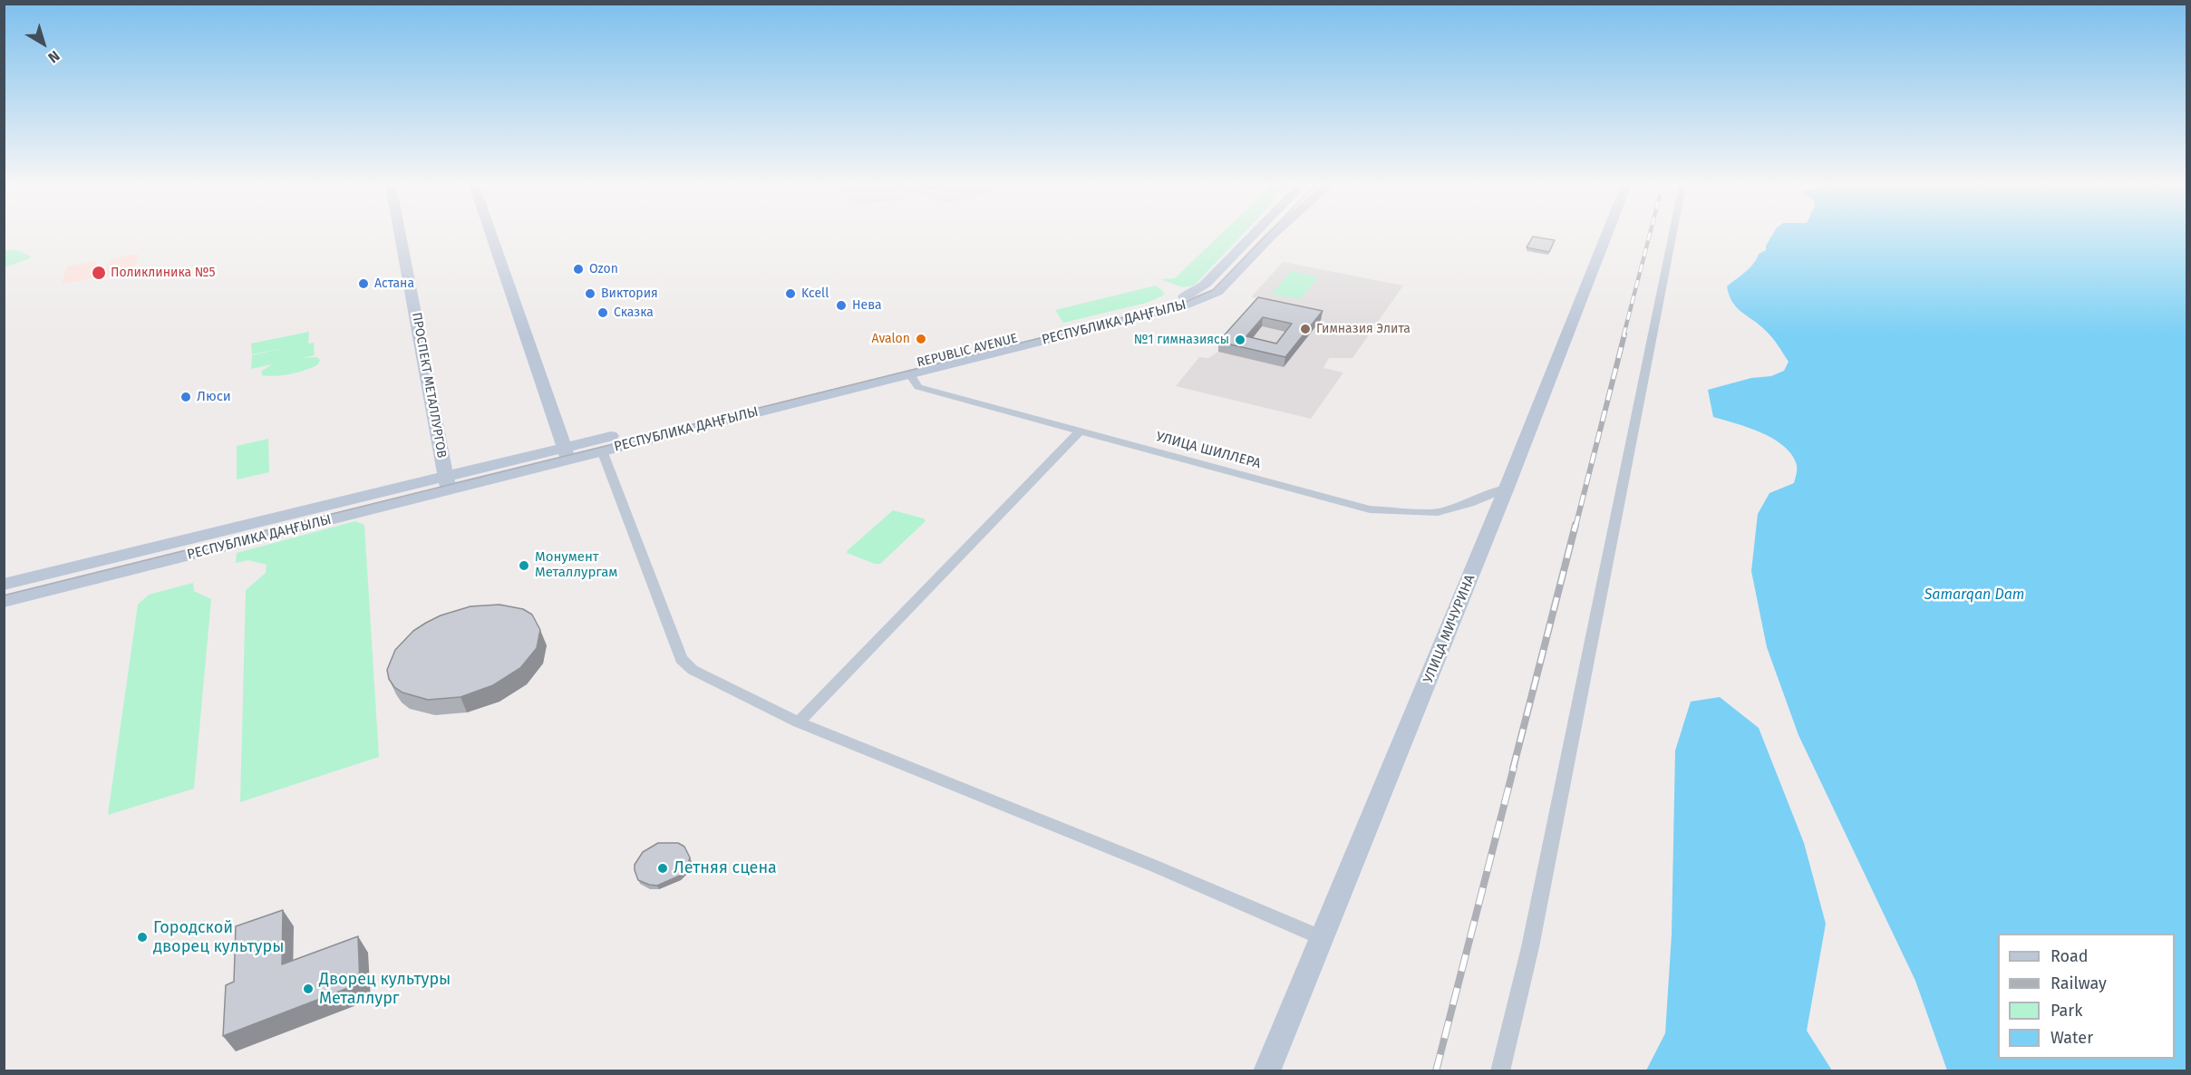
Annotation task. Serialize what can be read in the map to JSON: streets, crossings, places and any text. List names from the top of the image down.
{
  "streets": {
    "main road": ["РЕСПУБЛИКА ДАҢҒЫЛЫ", "ПРОСПЕКТ МЕТАЛЛУРГОВ", "УЛИЦА МИЧУРИНА"],
    "street": ["УЛИЦА ШИЛЛЕРА"]
  },
  "crossings": [
    ["РЕСПУБЛИКА ДАҢҒЫЛЫ", "ПРОСПЕКТ МЕТАЛЛУРГОВ"],
    ["РЕСПУБЛИКА ДАҢҒЫЛЫ", "УЛИЦА ШИЛЛЕРА"],
    ["УЛИЦА ШИЛЛЕРА", "УЛИЦА МИЧУРИНА"]
  ],
  "water": ["Samarqan Dam"],
  "places": [
    "Ozon",
    "Поликлиника №5",
    "Астана",
    "Виктория",
    "Kcell",
    "Нева",
    "Сказка",
    "Гимназия Элита",
    "Avalon",
    "№1 гимназиясы",
    "Люси",
    "Монумент Металлургам",
    "Летняя сцена",
    "Городской дворец культуры",
    "Дворец культуры Металлург"
  ],
  "legend": [
    "Road",
    "Railway",
    "Park",
    "Water"
  ],
  "north": "bottom right"
}
